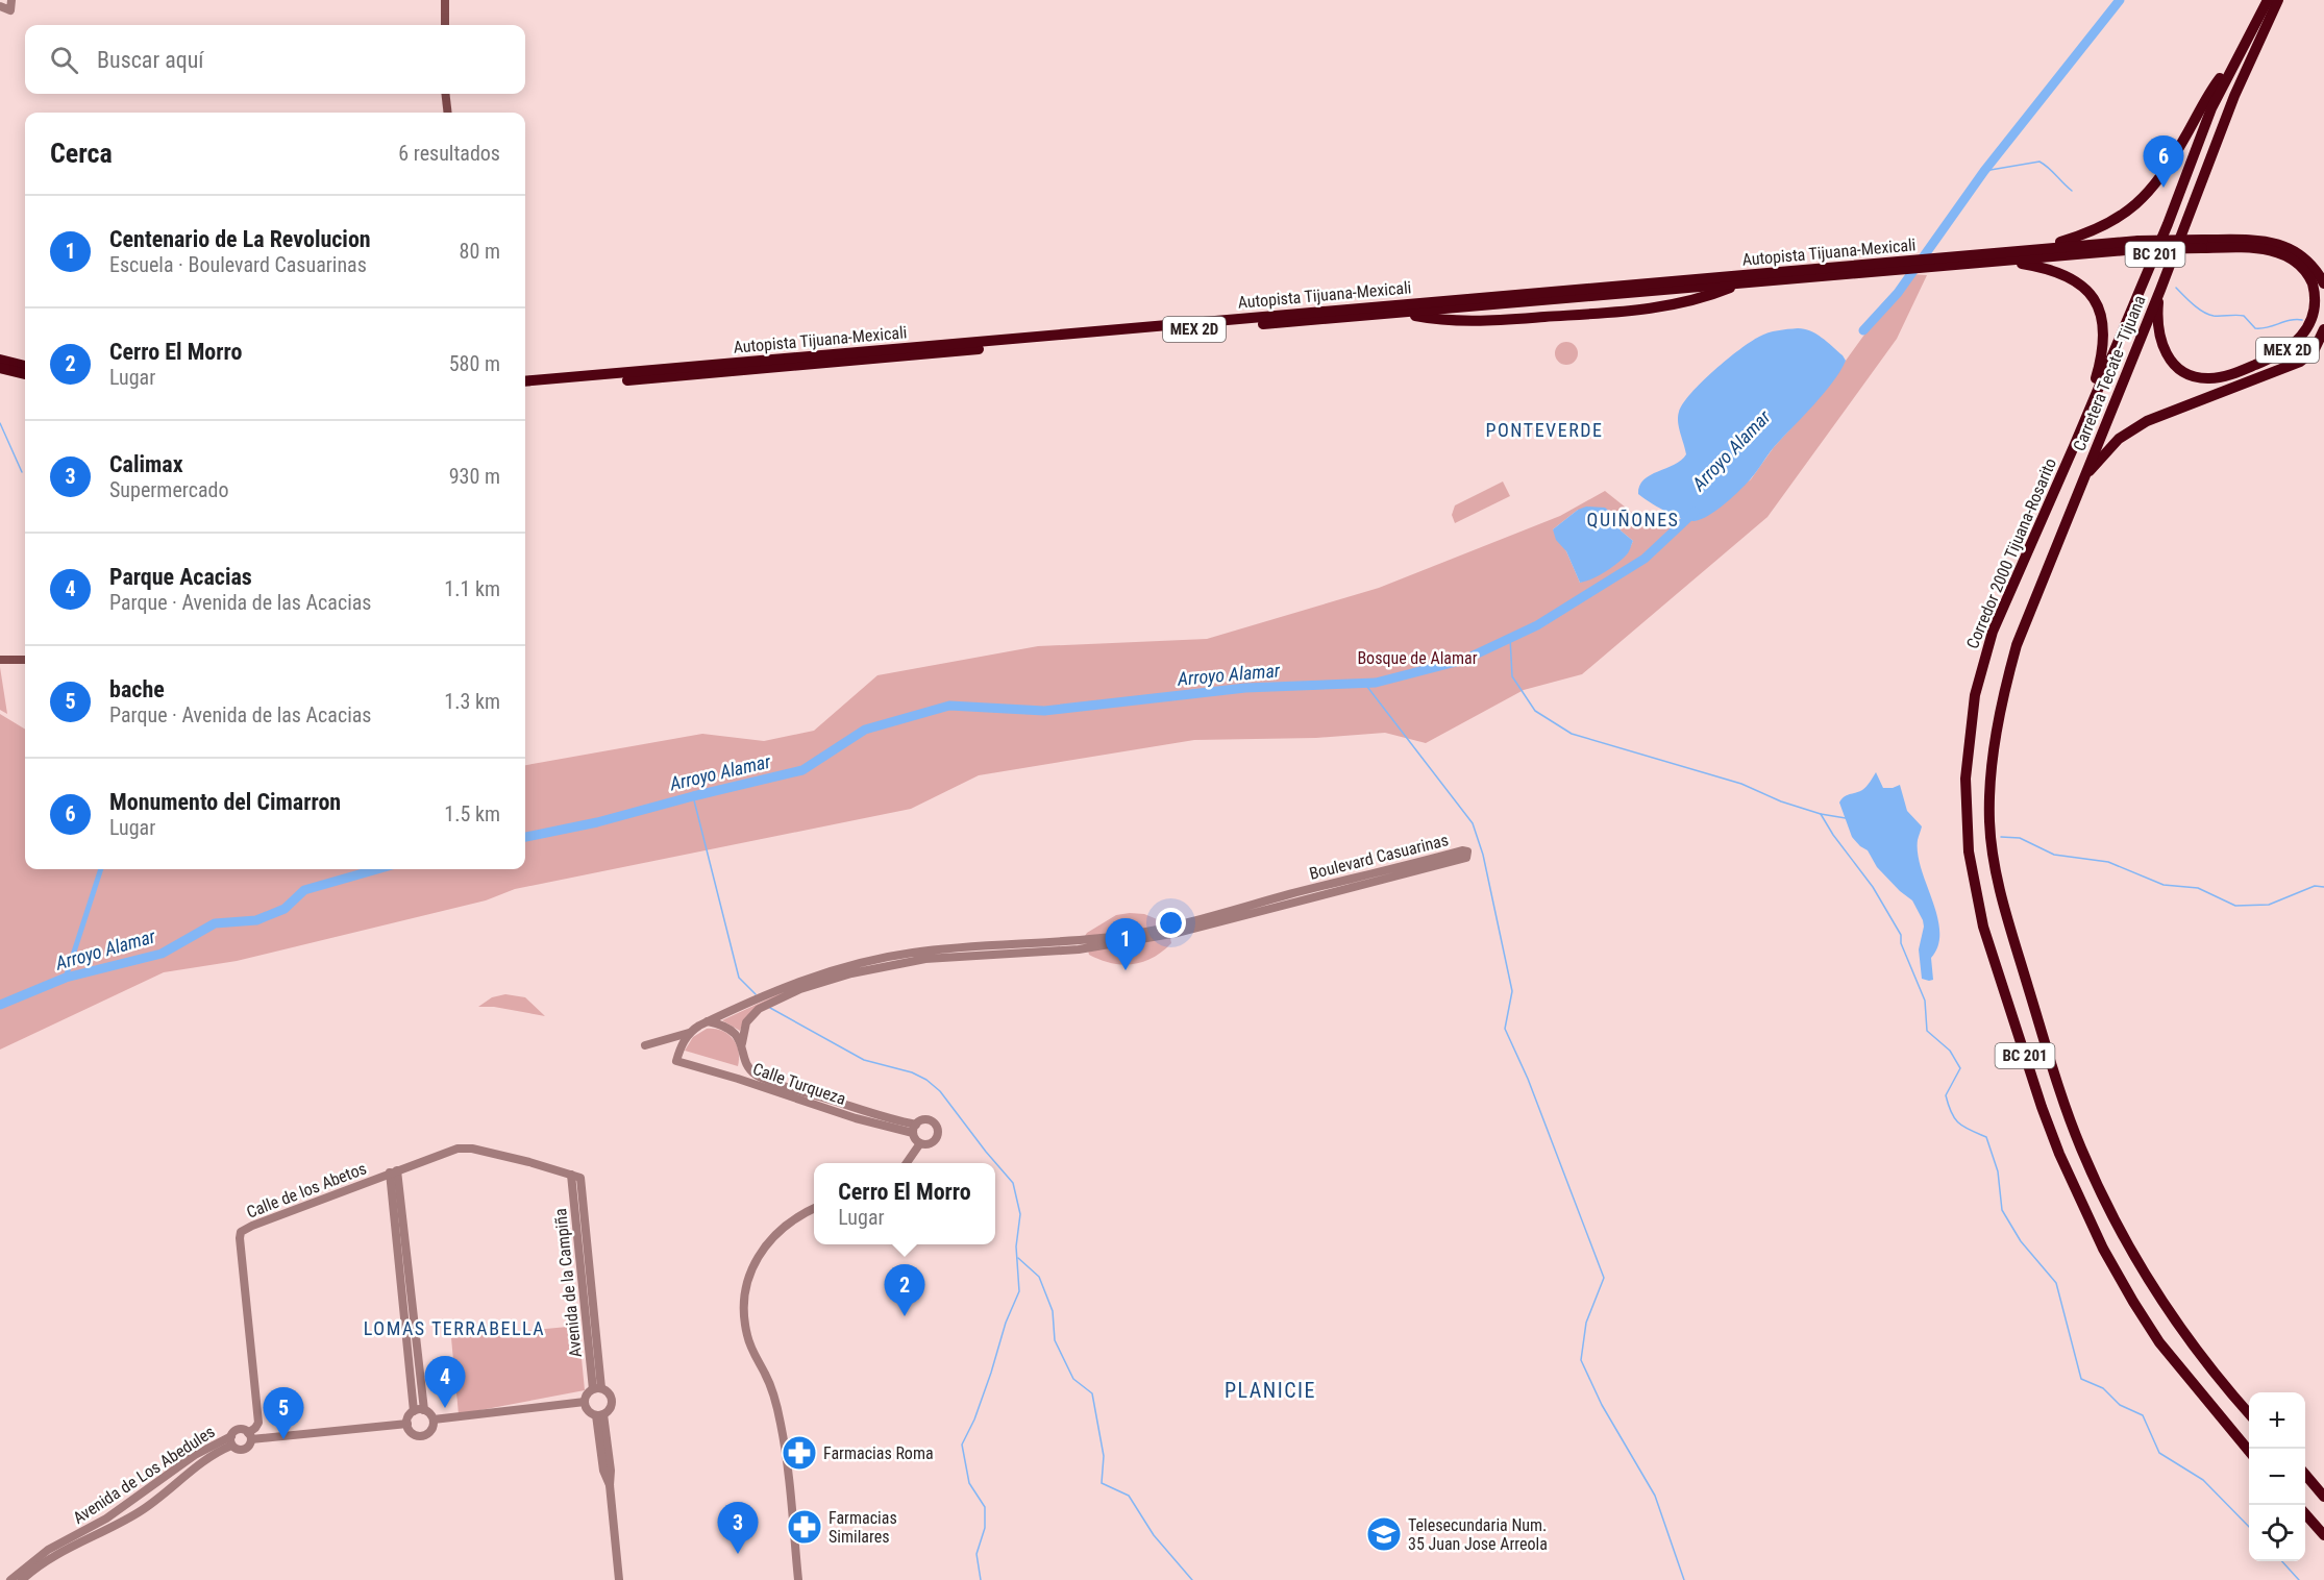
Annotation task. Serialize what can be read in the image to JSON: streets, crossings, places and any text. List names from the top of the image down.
{
  "streets": {
    "highway": [
      "Autopista Tijuana-Mexicali",
      "BC 201",
      "MEX 2D",
      "Carretera Tecate–Tijuana",
      "Corredor 2000 Tijuana-Rosarito"
    ],
    "street": [
      "Boulevard Casuarinas",
      "Calle Turqueza",
      "Calle de los Abetos",
      "Avenida de la Campiña",
      "Avenida de Los Abedules"
    ]
  },
  "crossings": [
    ["Autopista Tijuana-Mexicali", "MEX 2D"],
    ["BC 201", "Carretera Tecate–Tijuana"],
    ["MEX 2D", "Carretera Tecate–Tijuana"],
    ["MEX 2D", "Corredor 2000 Tijuana-Rosarito"],
    ["Boulevard Casuarinas", "Calle Turqueza"],
    ["Calle de los Abetos", "Avenida de la Campiña"],
    ["Calle de los Abetos", "Avenida de Los Abedules"]
  ],
  "districts": [
    "PONTEVERDE",
    "QUIÑONES",
    "LOMAS TERRABELLA",
    "PLANICIE"
  ],
  "water": ["Arroyo Alamar"],
  "parks": ["Bosque de Alamar"],
  "places": {
    "pharmacy": ["Farmacias Roma", "Farmacias Similares"],
    "school or university": ["Telesecundaria Num. 35 Juan Jose Arreola"]
  },
  "page": {
    "search": "Buscar aquí",
    "heading": ["Cerca", "6 resultados"],
    "pins": [
      "6",
      "1",
      "2",
      "4",
      "5",
      "3"
    ],
    "list": [
      {
        "mark": "1",
        "name": "Centenario de La Revolucion",
        "note": "Escuela · Boulevard Casuarinas",
        "value": "80 m"
      },
      {
        "mark": "2",
        "name": "Cerro El Morro",
        "note": "Lugar",
        "value": "580 m"
      },
      {
        "mark": "3",
        "name": "Calimax",
        "note": "Supermercado",
        "value": "930 m"
      },
      {
        "mark": "4",
        "name": "Parque Acacias",
        "note": "Parque · Avenida de las Acacias",
        "value": "1.1 km"
      },
      {
        "mark": "5",
        "name": "bache",
        "note": "Parque · Avenida de las Acacias",
        "value": "1.3 km"
      },
      {
        "mark": "6",
        "name": "Monumento del Cimarron",
        "note": "Lugar",
        "value": "1.5 km"
      }
    ],
    "popup": ["Cerro El Morro", "Lugar"],
    "map_buttons": ["+", "−"]
  }
}
